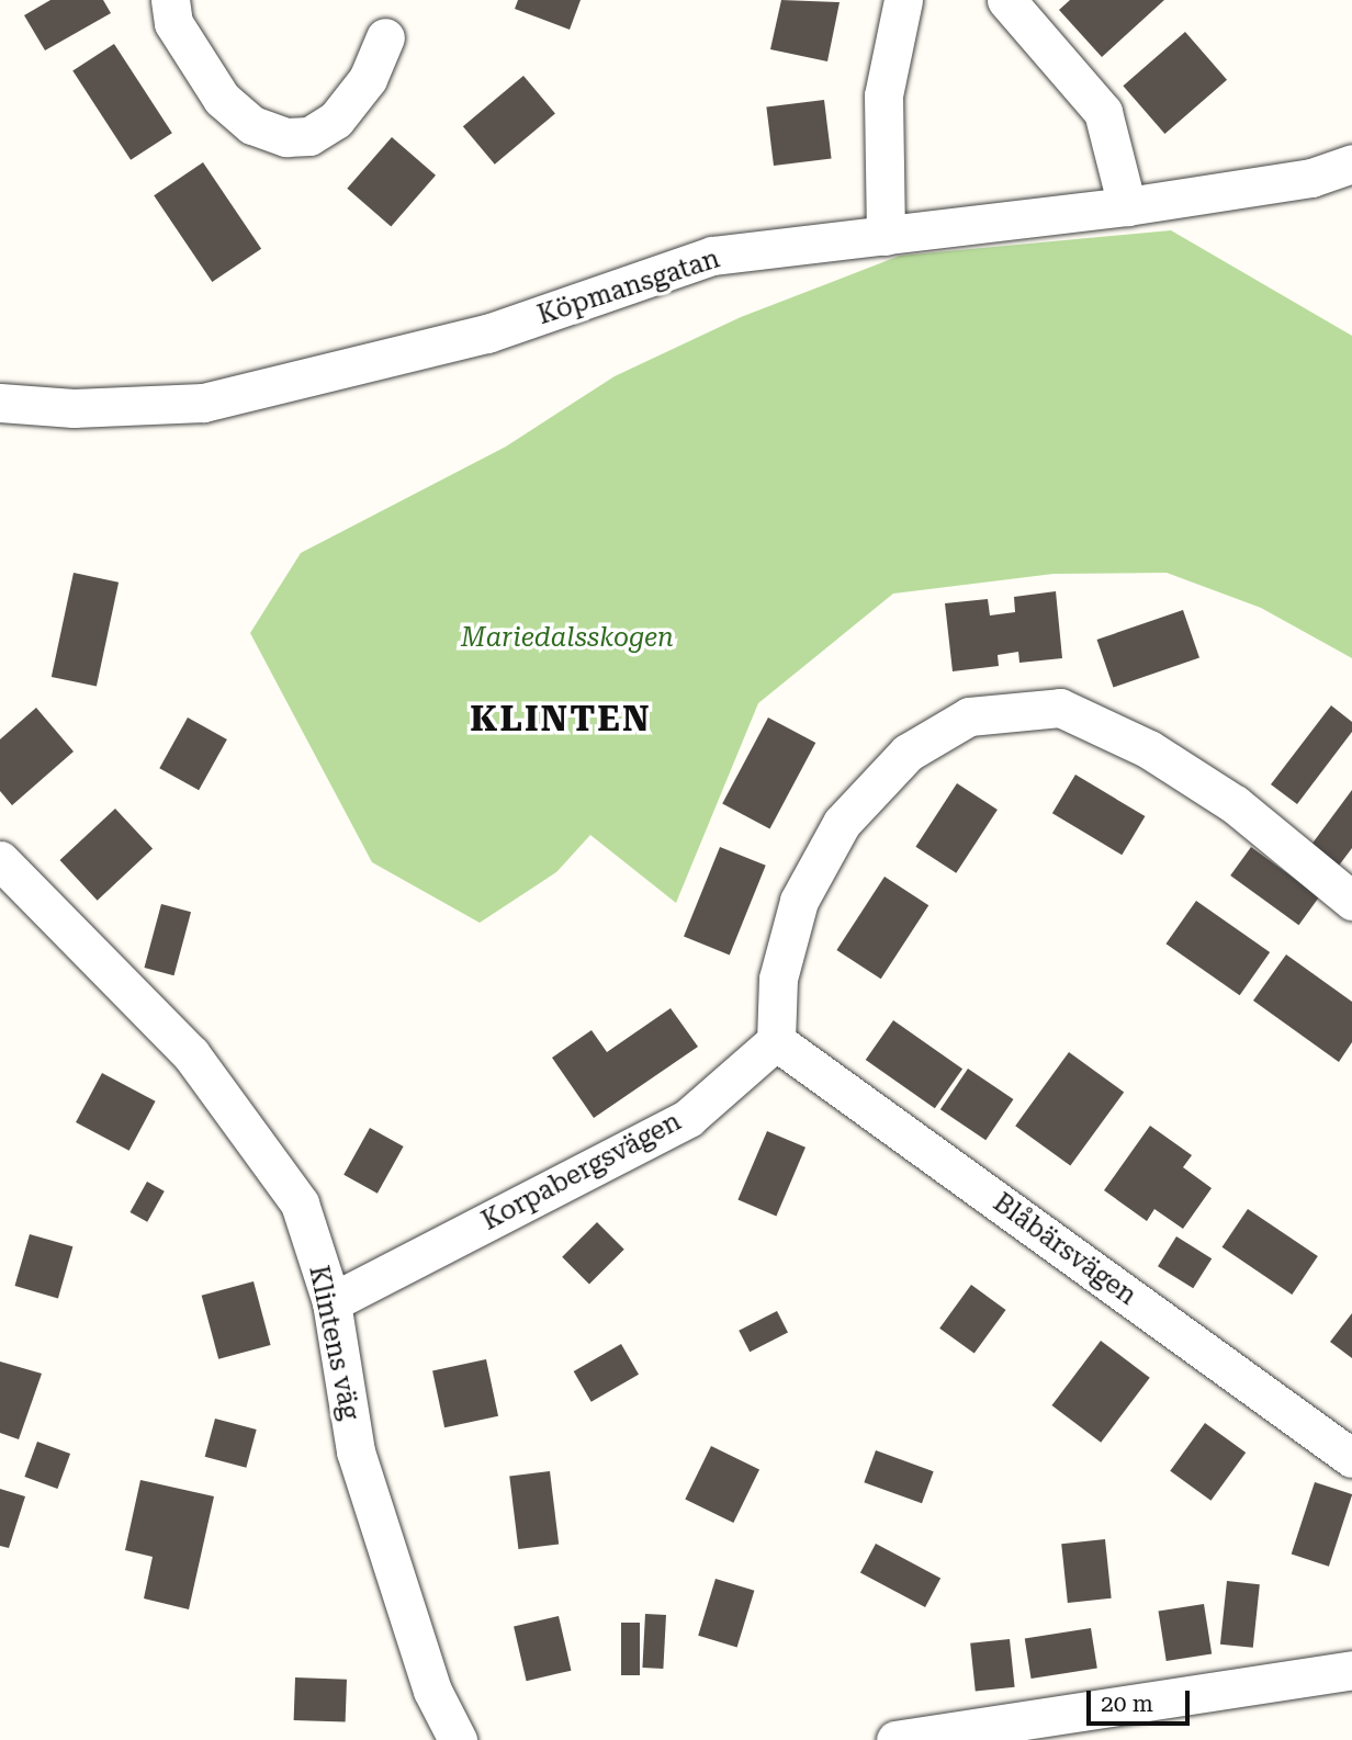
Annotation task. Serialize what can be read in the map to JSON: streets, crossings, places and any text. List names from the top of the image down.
{
  "streets": {
    "street": [
      "Köpmansgatan",
      "Korpabergsvägen",
      "Blåbärsvägen",
      "Klintens väg"
    ]
  },
  "crossings": [
    ["Korpabergsvägen", "Blåbärsvägen"],
    ["Korpabergsvägen", "Klintens väg"]
  ],
  "districts": ["KLINTEN"],
  "parks": ["Mariedalsskogen"],
  "scale_bar": "20 m"
}
